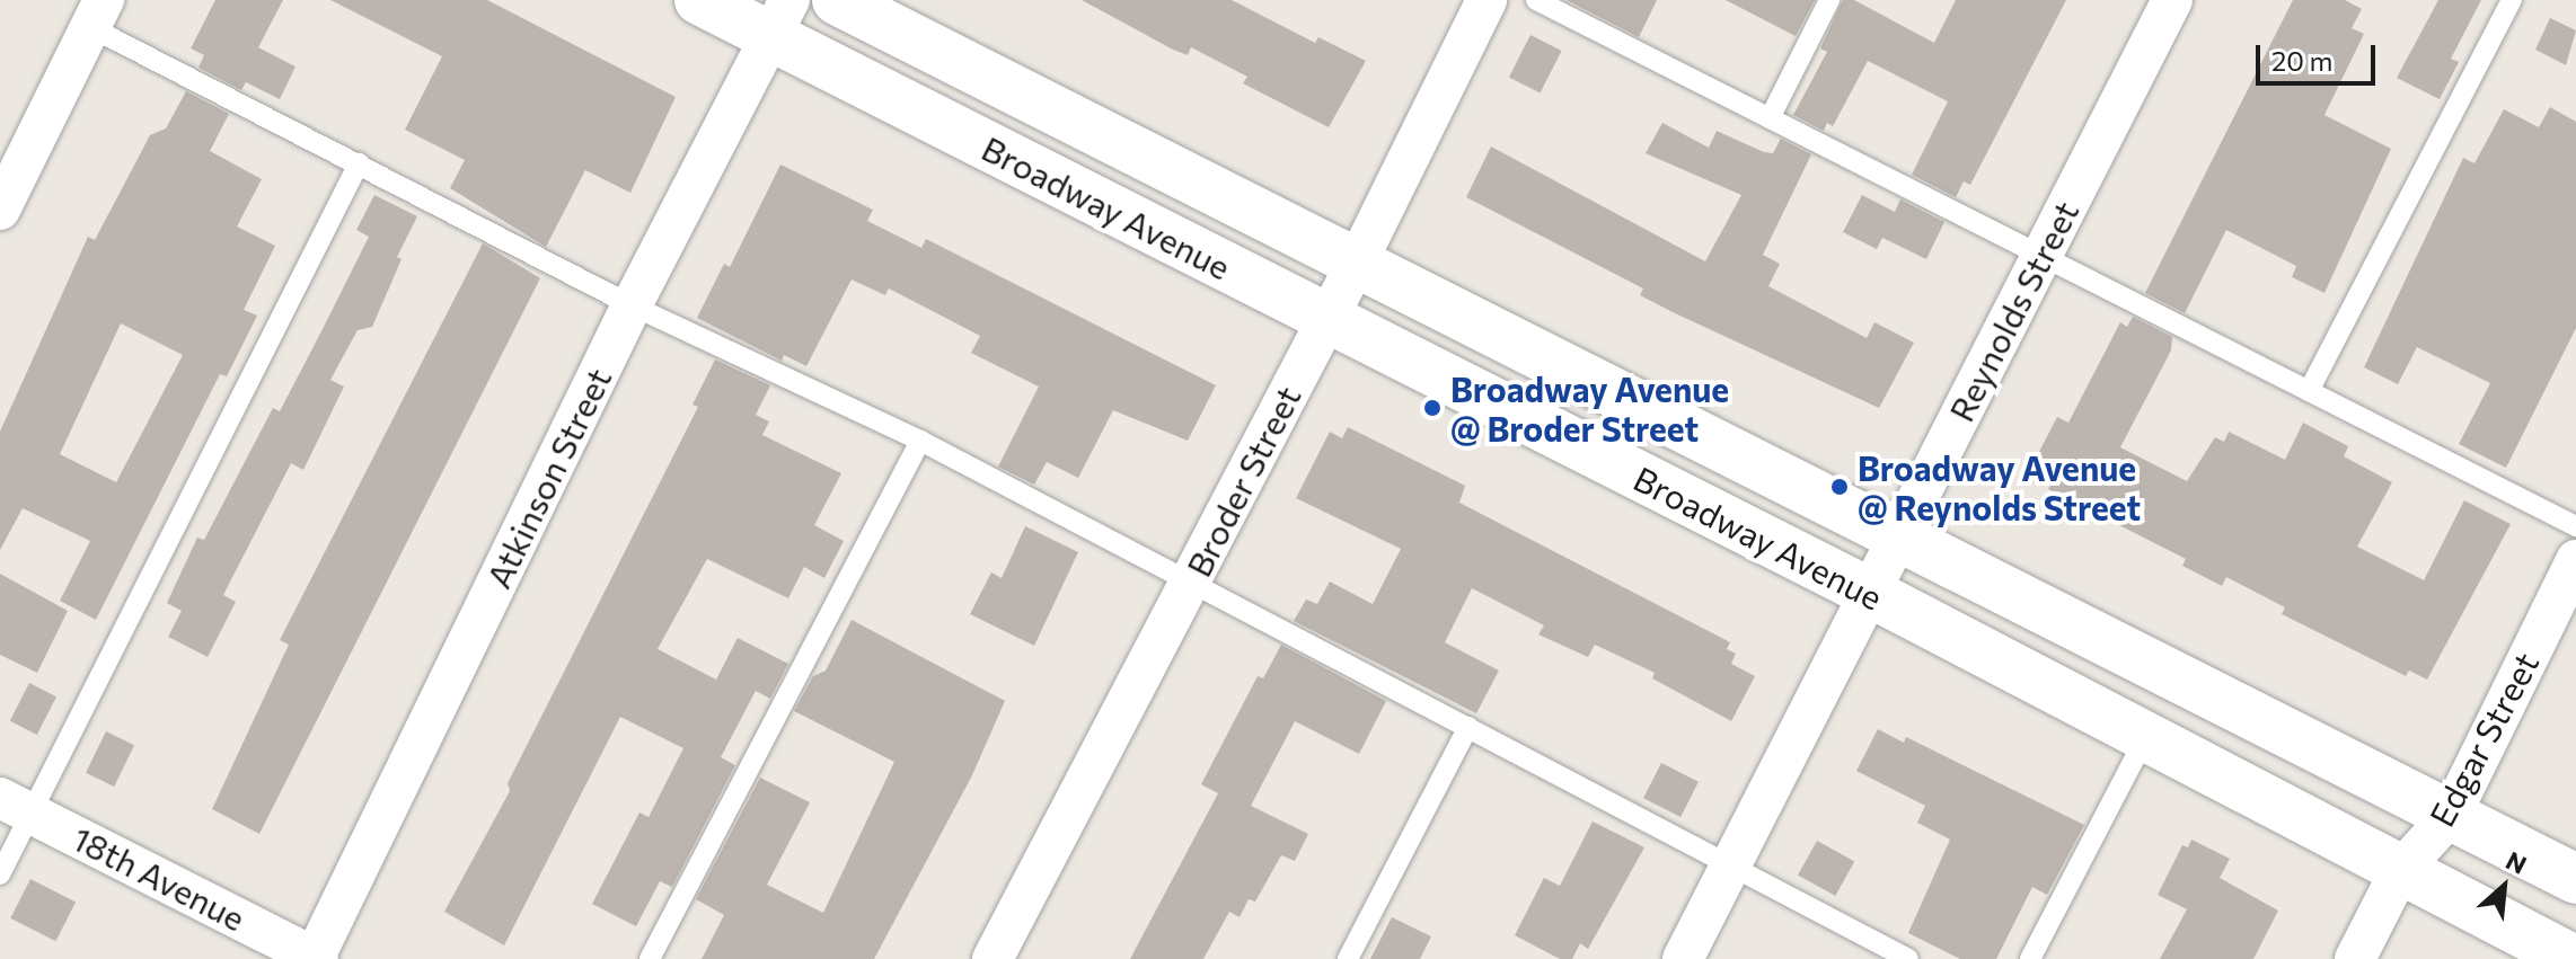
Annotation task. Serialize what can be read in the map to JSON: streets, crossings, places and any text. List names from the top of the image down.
{
  "streets": {
    "street": [
      "Broadway Avenue",
      "Reynolds Street",
      "Atkinson Street",
      "Broder Street",
      "Edgar Street",
      "18th Avenue"
    ]
  },
  "crossings": [
    ["Broadway Avenue", "Reynolds Street"],
    ["Broadway Avenue", "Atkinson Street"],
    ["Broadway Avenue", "Broder Street"],
    ["Broadway Avenue", "Edgar Street"],
    ["Atkinson Street", "18th Avenue"]
  ],
  "places": ["Broadway Avenue @ Broder Street", "Broadway Avenue @ Reynolds Street"],
  "scale_bar": "20 m",
  "north": "top right"
}
